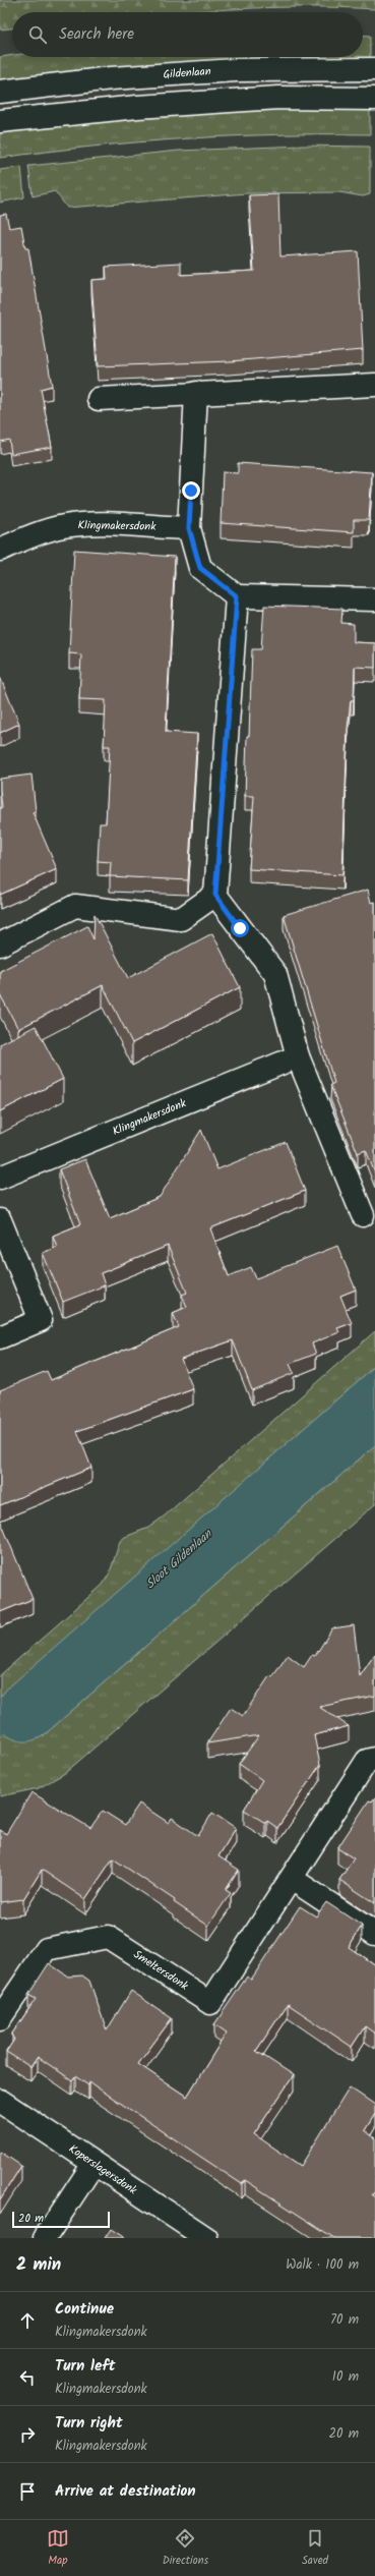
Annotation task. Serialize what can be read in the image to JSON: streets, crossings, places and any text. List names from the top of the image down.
{
  "streets": {
    "street": [
      "Gildenlaan",
      "Klingmakersdonk",
      "Smeltersdonk",
      "Koperslagersdonk"
    ]
  },
  "water": ["Sloot Gildenlaan"],
  "scale_bar": "20 m",
  "page": {
    "search": "Search here",
    "scale": "20 m",
    "heading": ["2 min", "Walk · 100 m"],
    "list": [
      ["Continue", "Klingmakersdonk", "70 m"],
      ["Turn left", "Klingmakersdonk", "10 m"],
      ["Turn right", "Klingmakersdonk", "20 m"],
      "Arrive at destination"
    ],
    "nav": ["Map", "Directions", "Saved"]
  }
}
